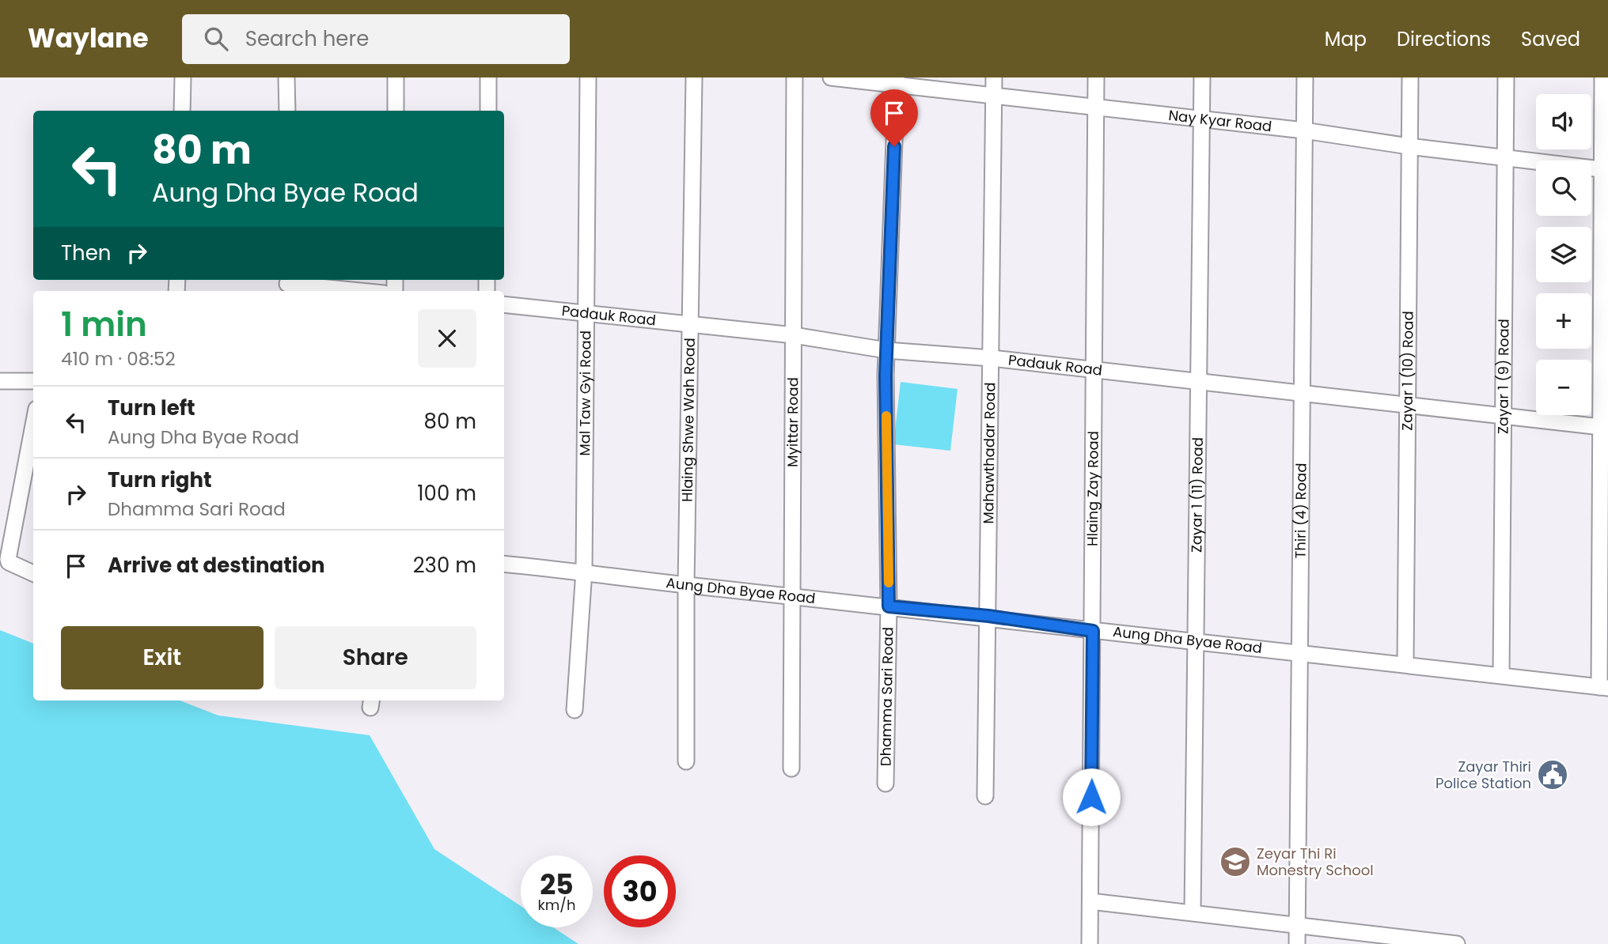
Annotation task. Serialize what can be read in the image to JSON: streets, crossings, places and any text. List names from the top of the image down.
{
  "streets": {
    "street": [
      "Nay Kyar Road",
      "Padauk Road",
      "Zayar 1 (10) Road",
      "Zayar 1 (9) Road",
      "Mal Taw Gyi Road",
      "Hlaing Shwe Wah Road",
      "Myittar Road",
      "Mahawthadar Road",
      "Hlaing Zay Road",
      "Zayar 1 (11) Road",
      "Thiri (4) Road",
      "Aung Dha Byae Road",
      "Dhamma Sari Road"
    ]
  },
  "crossings": [
    ["Nay Kyar Road", "Zayar 1 (10) Road"],
    ["Nay Kyar Road", "Zayar 1 (9) Road"],
    ["Nay Kyar Road", "Mahawthadar Road"],
    ["Nay Kyar Road", "Hlaing Zay Road"],
    ["Nay Kyar Road", "Zayar 1 (11) Road"],
    ["Nay Kyar Road", "Thiri (4) Road"],
    ["Nay Kyar Road", "Dhamma Sari Road"],
    ["Padauk Road", "Zayar 1 (10) Road"],
    ["Padauk Road", "Zayar 1 (9) Road"],
    ["Padauk Road", "Mal Taw Gyi Road"],
    ["Padauk Road", "Hlaing Shwe Wah Road"],
    ["Padauk Road", "Myittar Road"],
    ["Padauk Road", "Mahawthadar Road"],
    ["Padauk Road", "Hlaing Zay Road"],
    ["Padauk Road", "Zayar 1 (11) Road"],
    ["Padauk Road", "Thiri (4) Road"],
    ["Padauk Road", "Dhamma Sari Road"],
    ["Zayar 1 (10) Road", "Aung Dha Byae Road"],
    ["Zayar 1 (9) Road", "Aung Dha Byae Road"],
    ["Mal Taw Gyi Road", "Aung Dha Byae Road"],
    ["Hlaing Shwe Wah Road", "Aung Dha Byae Road"],
    ["Myittar Road", "Aung Dha Byae Road"],
    ["Mahawthadar Road", "Aung Dha Byae Road"],
    ["Hlaing Zay Road", "Aung Dha Byae Road"],
    ["Zayar 1 (11) Road", "Aung Dha Byae Road"],
    ["Thiri (4) Road", "Aung Dha Byae Road"],
    ["Aung Dha Byae Road", "Dhamma Sari Road"]
  ],
  "places": {
    "public building": ["Zayar Thiri Police Station"],
    "school or university": ["Zeyar Thi Ri Monestry School"]
  },
  "page": {
    "header": "Waylane",
    "search": "Search here",
    "nav": ["Map", "Directions", "Saved"],
    "map_buttons": ["+", "−"],
    "turn": ["80 m", "Aung Dha Byae Road"],
    "then": "Then",
    "heading": ["1 min", "410 m · 08:52"],
    "list": [
      {
        "name": "Turn left",
        "note": "Aung Dha Byae Road",
        "value": "80 m"
      },
      {
        "name": "Turn right",
        "note": "Dhamma Sari Road",
        "value": "100 m"
      },
      {
        "name": "Arrive at destination",
        "value": "230 m"
      }
    ],
    "buttons": ["Exit", "Share"],
    "speed": "25 km/h",
    "limit": "30"
  }
}
